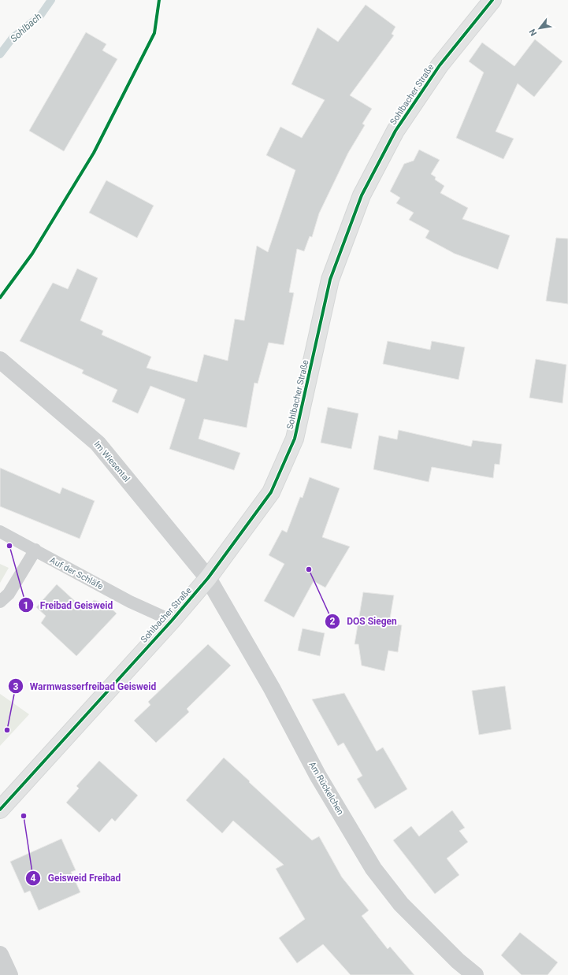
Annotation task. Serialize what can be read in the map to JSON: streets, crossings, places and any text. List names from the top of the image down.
{
  "streets": {
    "street": ["Sohlbacher Straße", "Im Wiesental", "Am Rückelchen"],
    "lane": ["Auf der Schläfe"]
  },
  "crossings": [
    ["Sohlbacher Straße", "Im Wiesental"],
    ["Sohlbacher Straße", "Auf der Schläfe"],
    ["Sohlbacher Straße", "Am Rückelchen"],
    ["Im Wiesental", "Am Rückelchen"]
  ],
  "water": ["Sohlbach"],
  "places": [
    "Freibad Geisweid",
    "DOS Siegen",
    "Warmwasserfreibad Geisweid",
    "Geisweid Freibad"
  ],
  "north": "bottom left"
}
